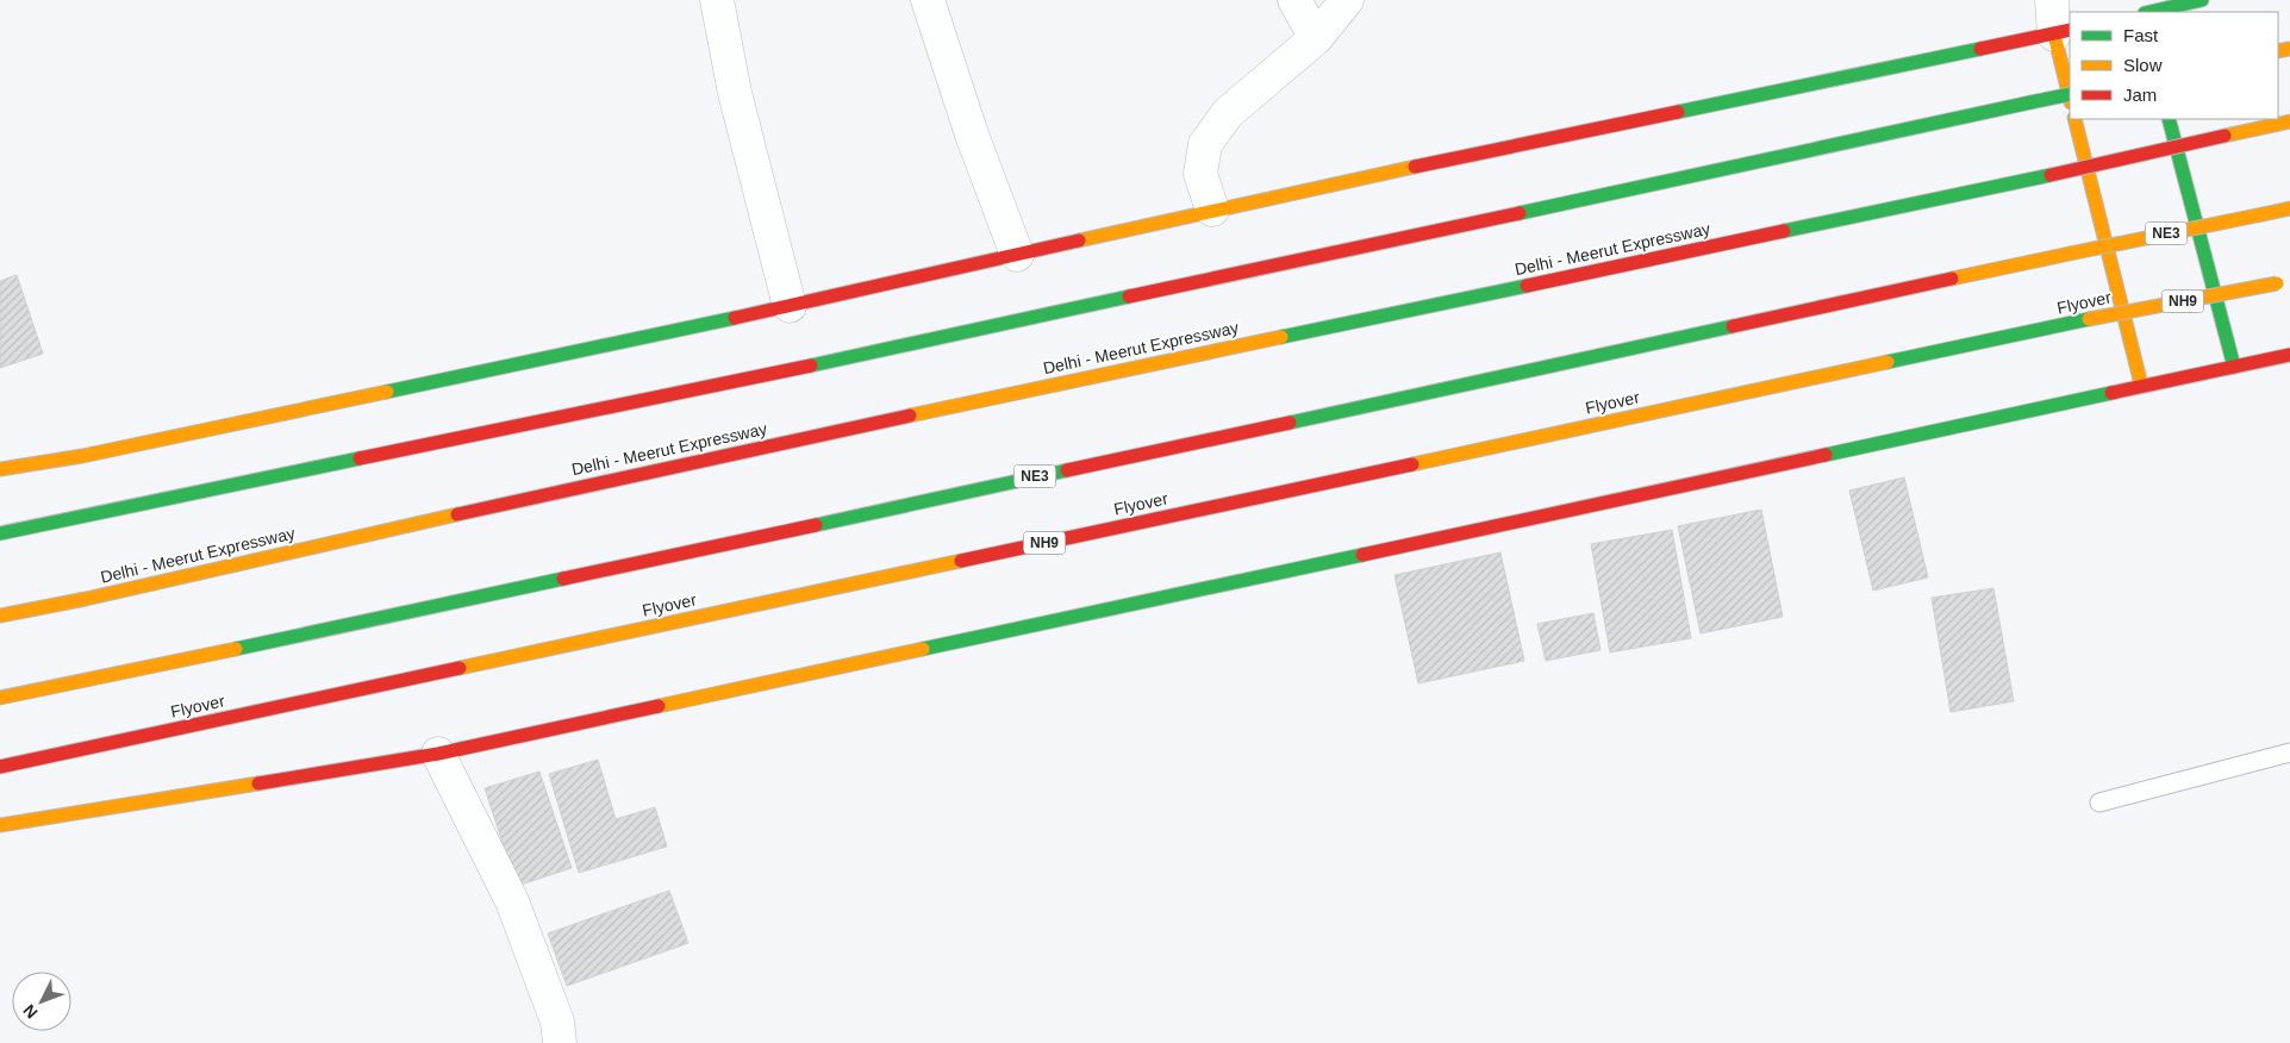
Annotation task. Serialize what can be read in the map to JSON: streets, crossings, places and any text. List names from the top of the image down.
{
  "streets": {
    "main road": [
      "NE3",
      "Delhi - Meerut Expressway",
      "NH9",
      "Flyover"
    ]
  },
  "legend": ["Fast", "Slow", "Jam"],
  "north": "bottom left"
}
